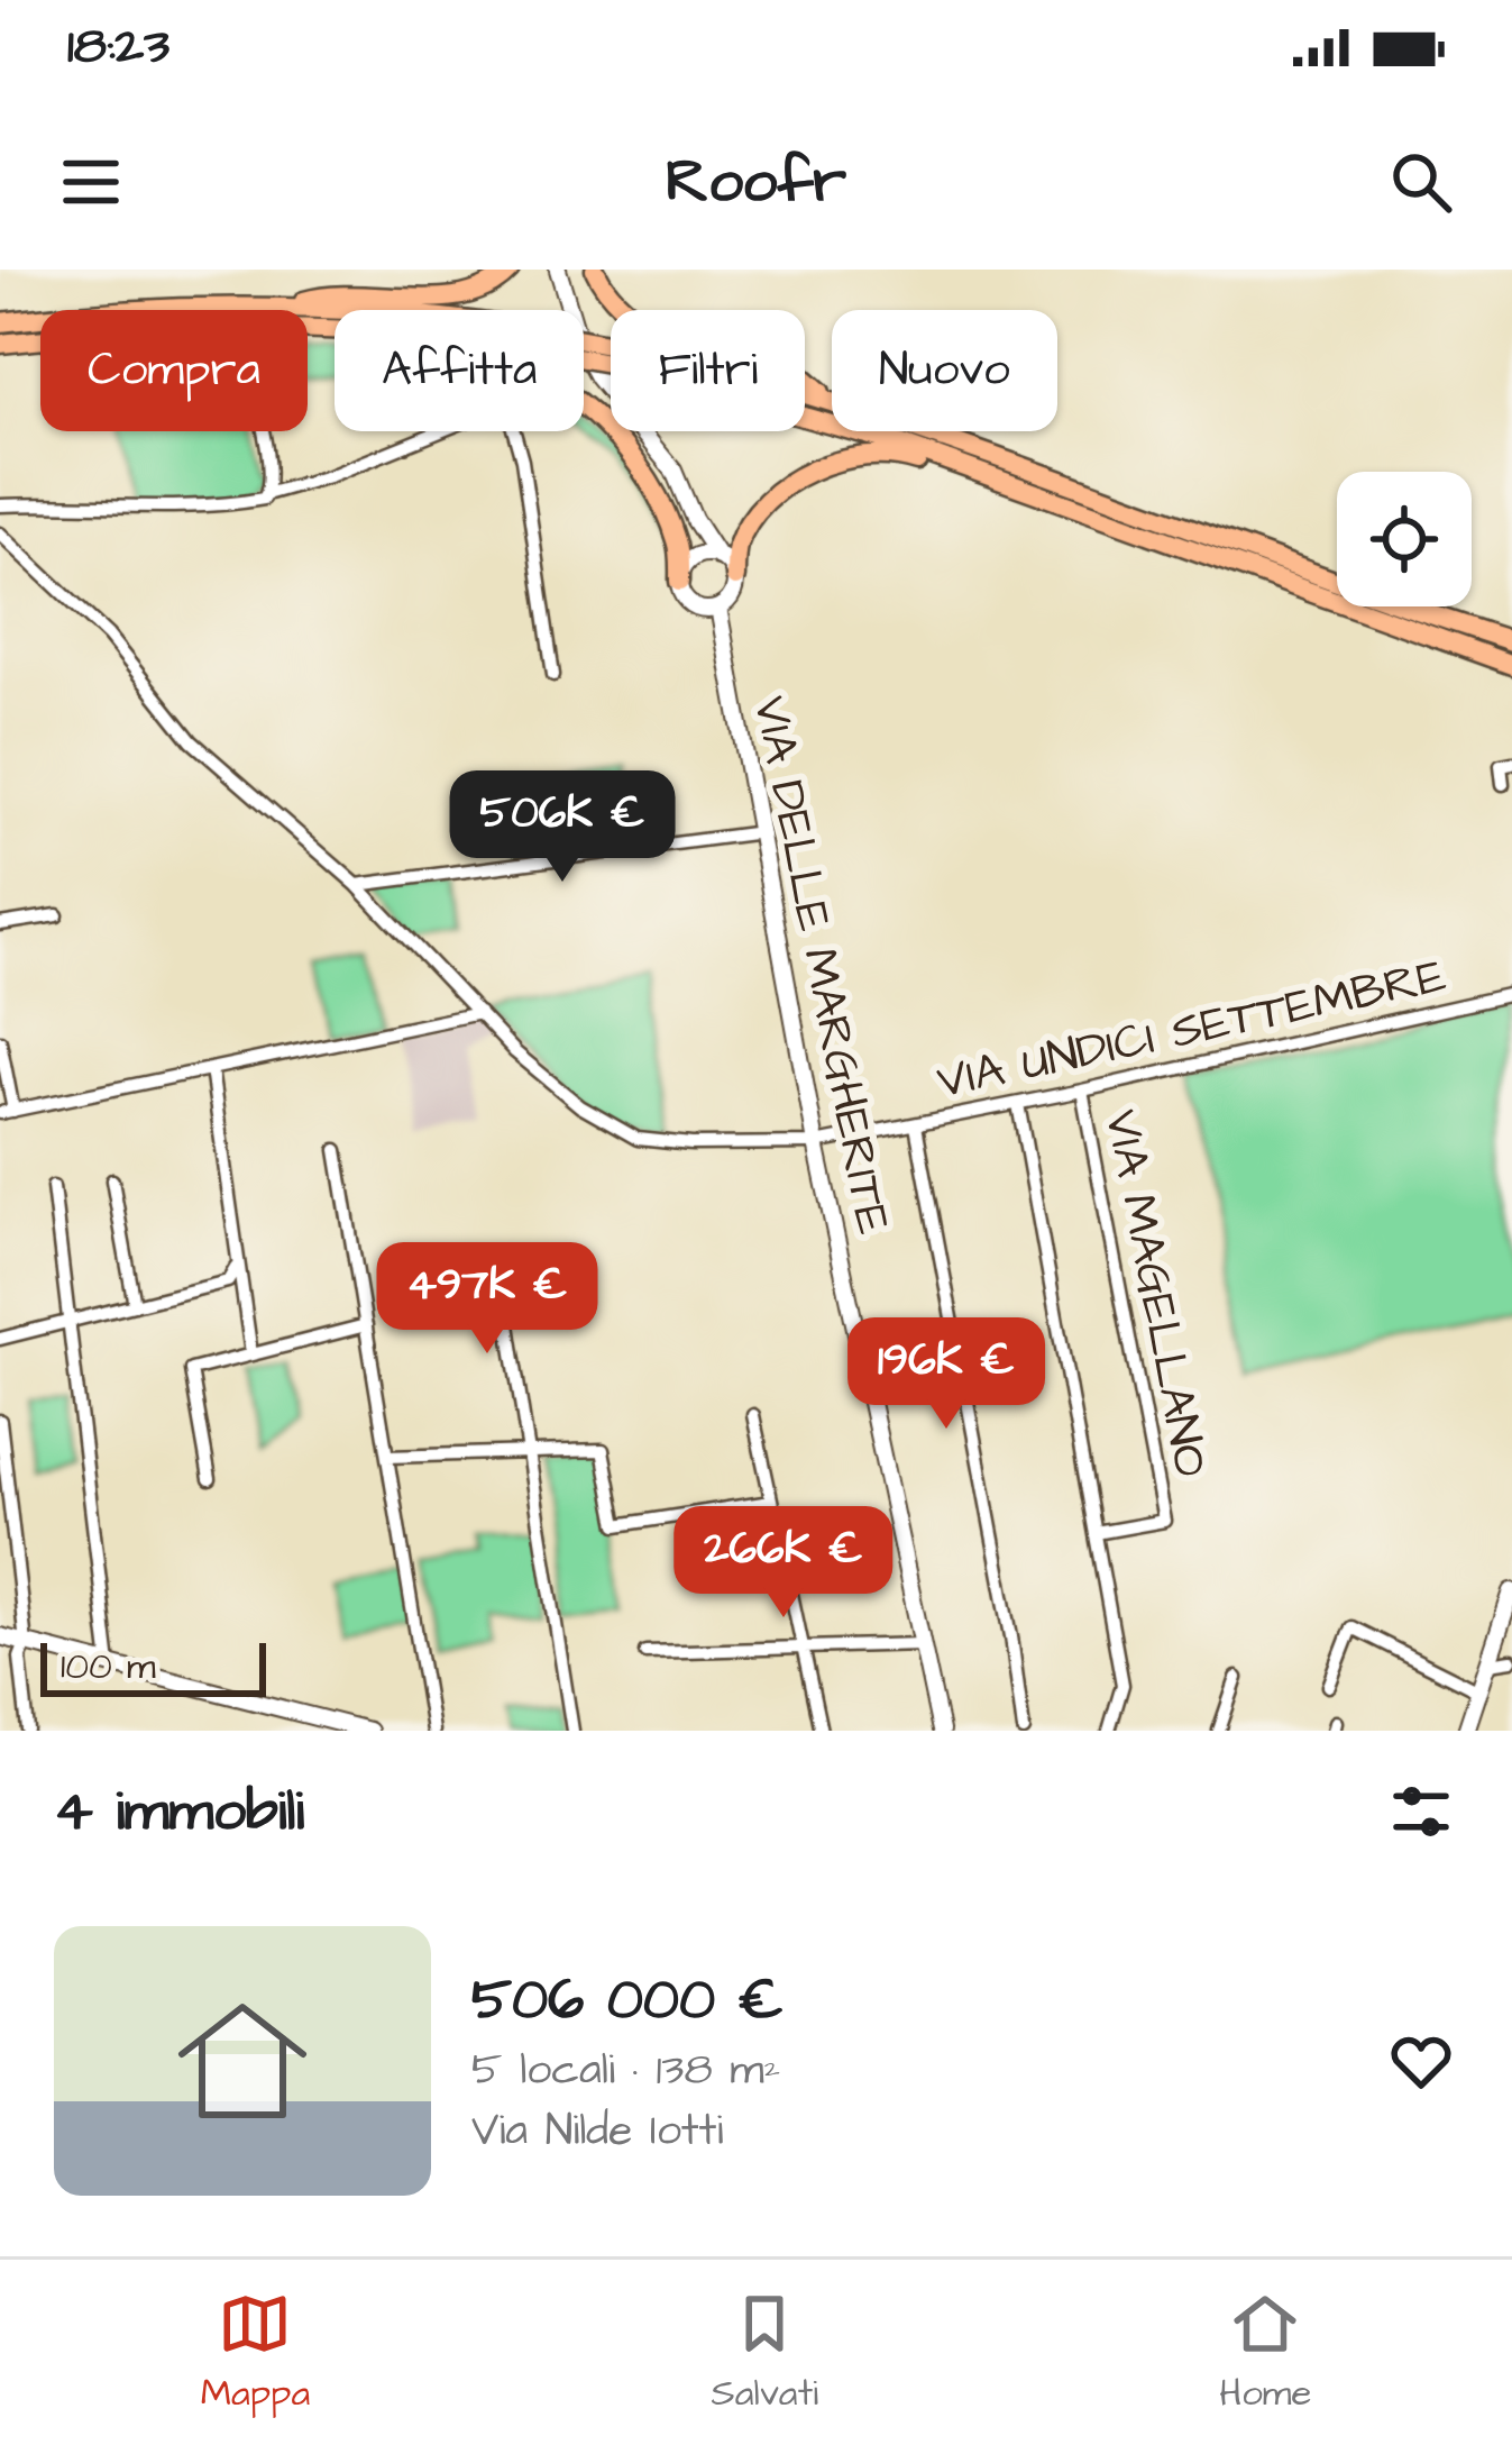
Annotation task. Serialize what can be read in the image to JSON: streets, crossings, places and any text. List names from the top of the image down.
{
  "streets": {
    "street": ["VIA DELLE MARGHERITE", "VIA UNDICI SETTEMBRE", "VIA MAGELLANO"]
  },
  "crossings": [
    ["VIA DELLE MARGHERITE", "VIA UNDICI SETTEMBRE"],
    ["VIA UNDICI SETTEMBRE", "VIA MAGELLANO"]
  ],
  "scale_bar": "100 m",
  "page": {
    "status": "18:23",
    "header": "Roofr",
    "chip": [
      "Compra",
      "Affitta",
      "Filtri",
      "Nuovo"
    ],
    "price": [
      "506K €",
      "497K €",
      "196K €",
      "266K €"
    ],
    "scale": "100 m",
    "heading": "4 immobili",
    "list": [
      {
        "name": "506 000 €",
        "note": "5 locali · 138 m² · Via Nilde Iotti"
      }
    ],
    "tabs": ["Mappa", "Salvati", "Home"]
  }
}
